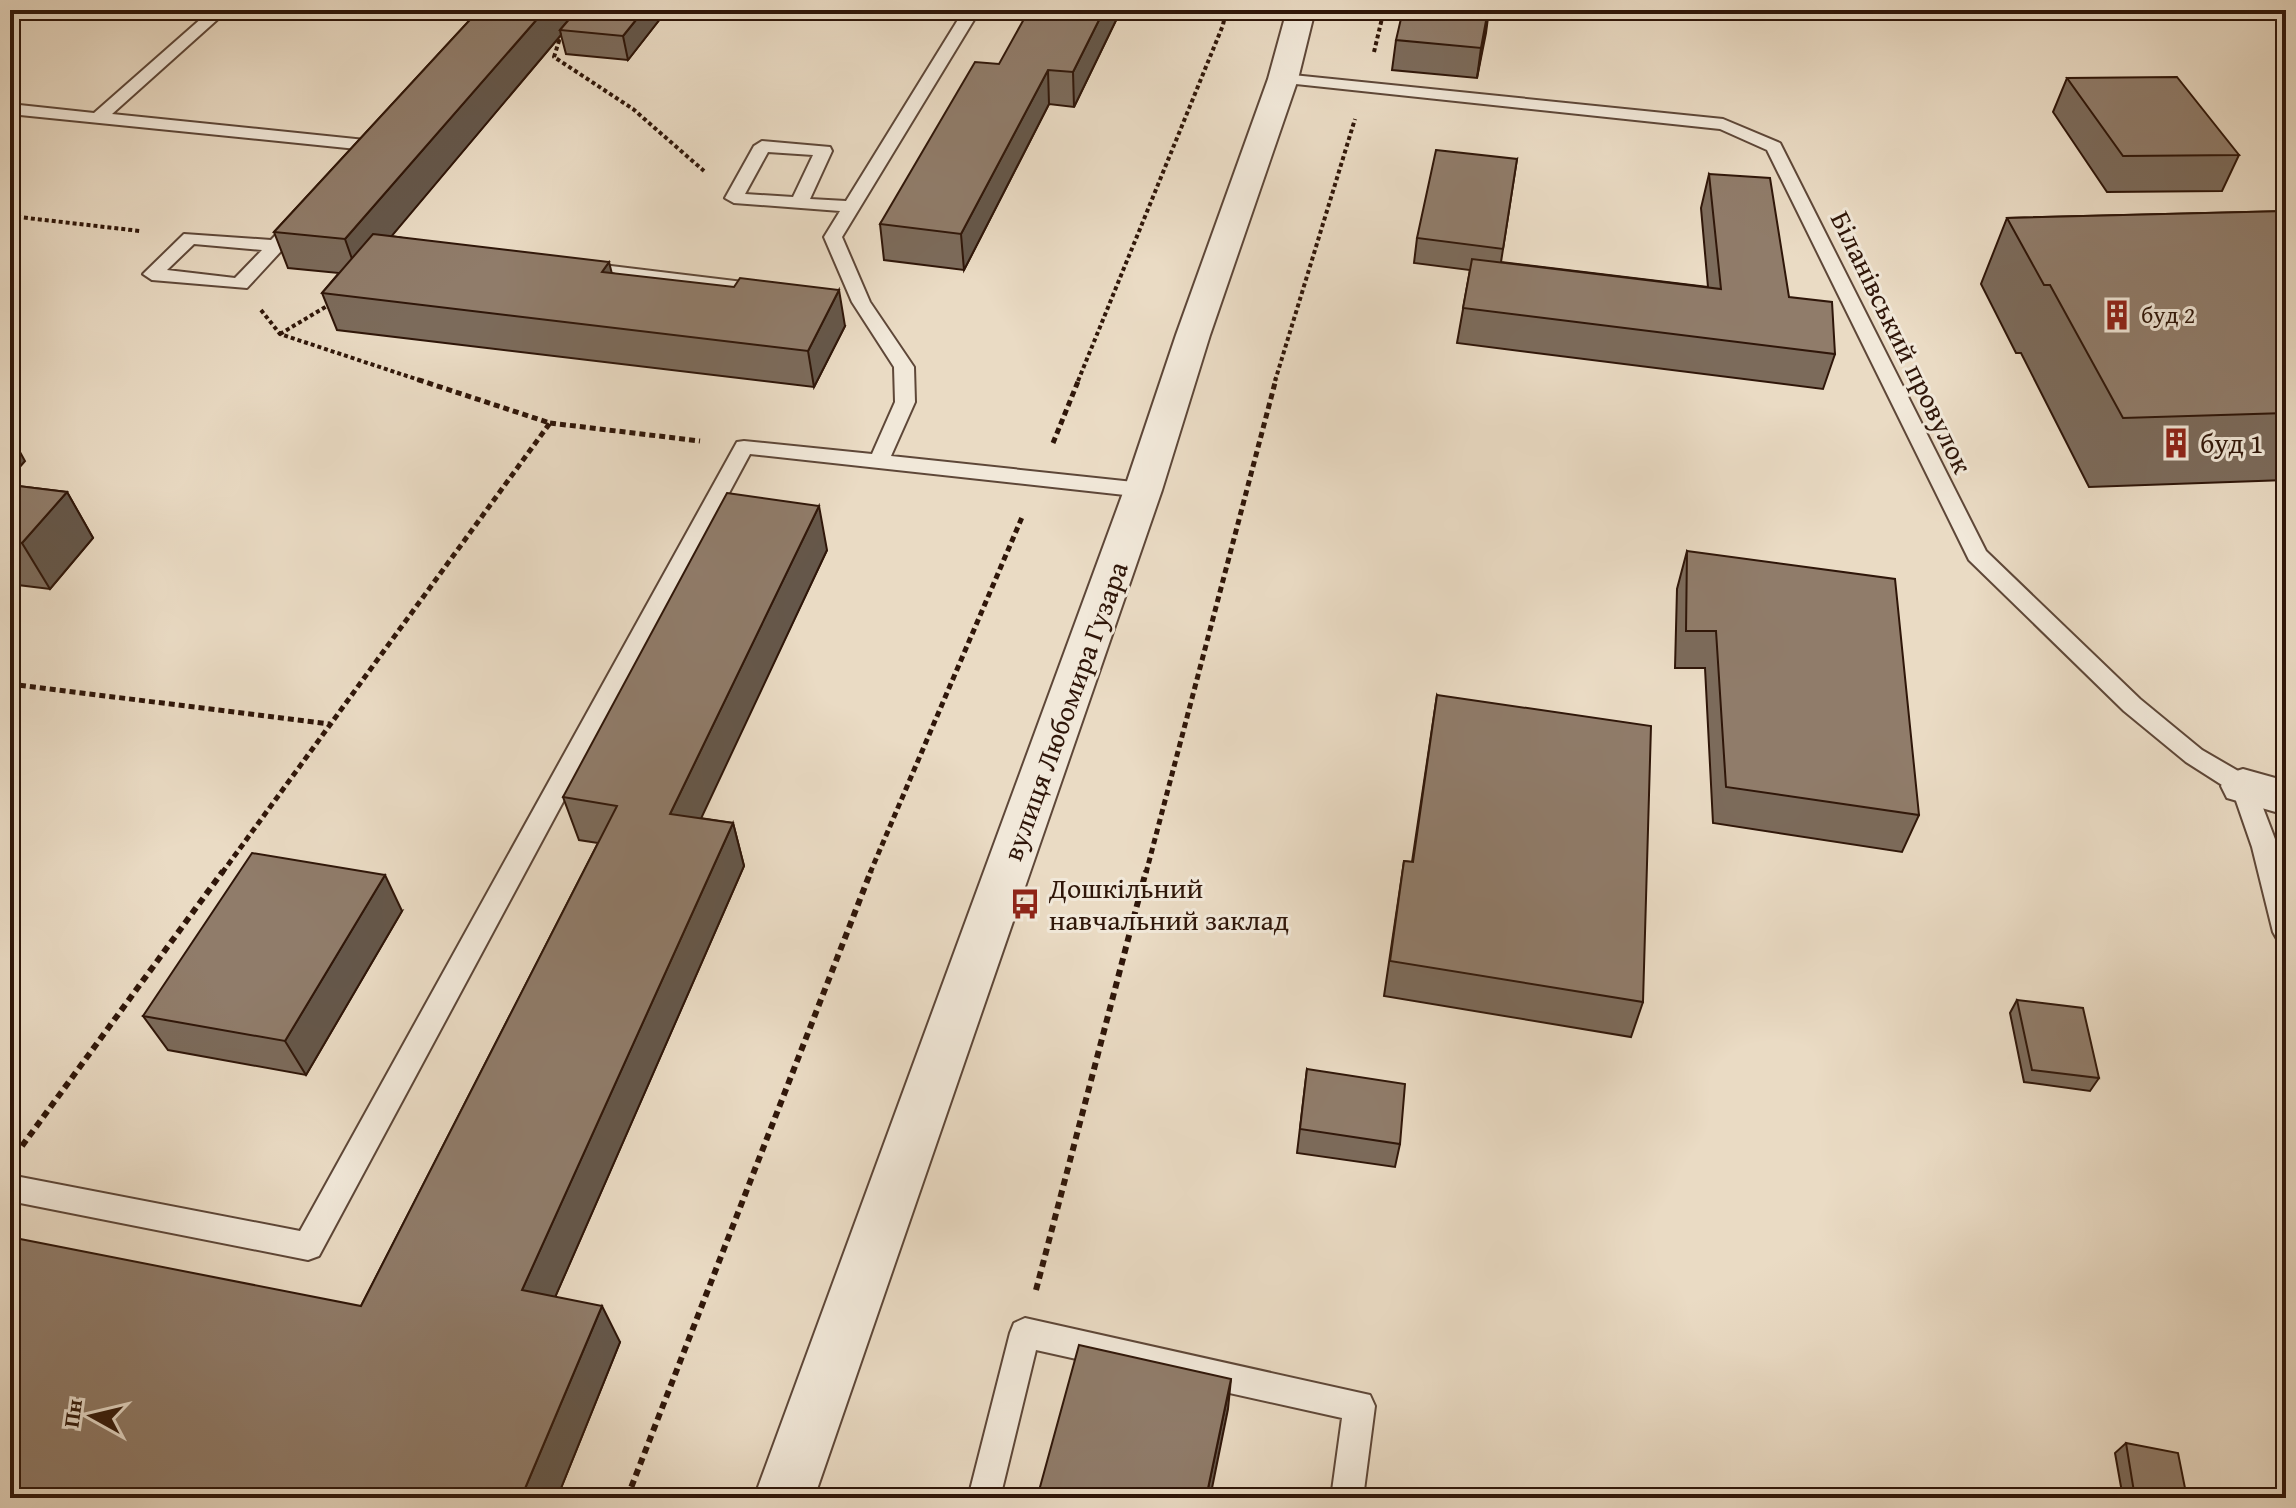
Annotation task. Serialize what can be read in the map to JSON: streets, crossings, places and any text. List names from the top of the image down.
{
  "streets": {
    "street": ["вулиця Любомира Гузара"],
    "lane": ["Біланівський провулок"]
  },
  "crossings": [
    ["Біланівський провулок", "вулиця Любомира Гузара"]
  ],
  "places": {
    "building": ["буд 2", "буд 1"],
    "bus stop": ["Дошкільний навчальний заклад"]
  },
  "north": "left"
}
